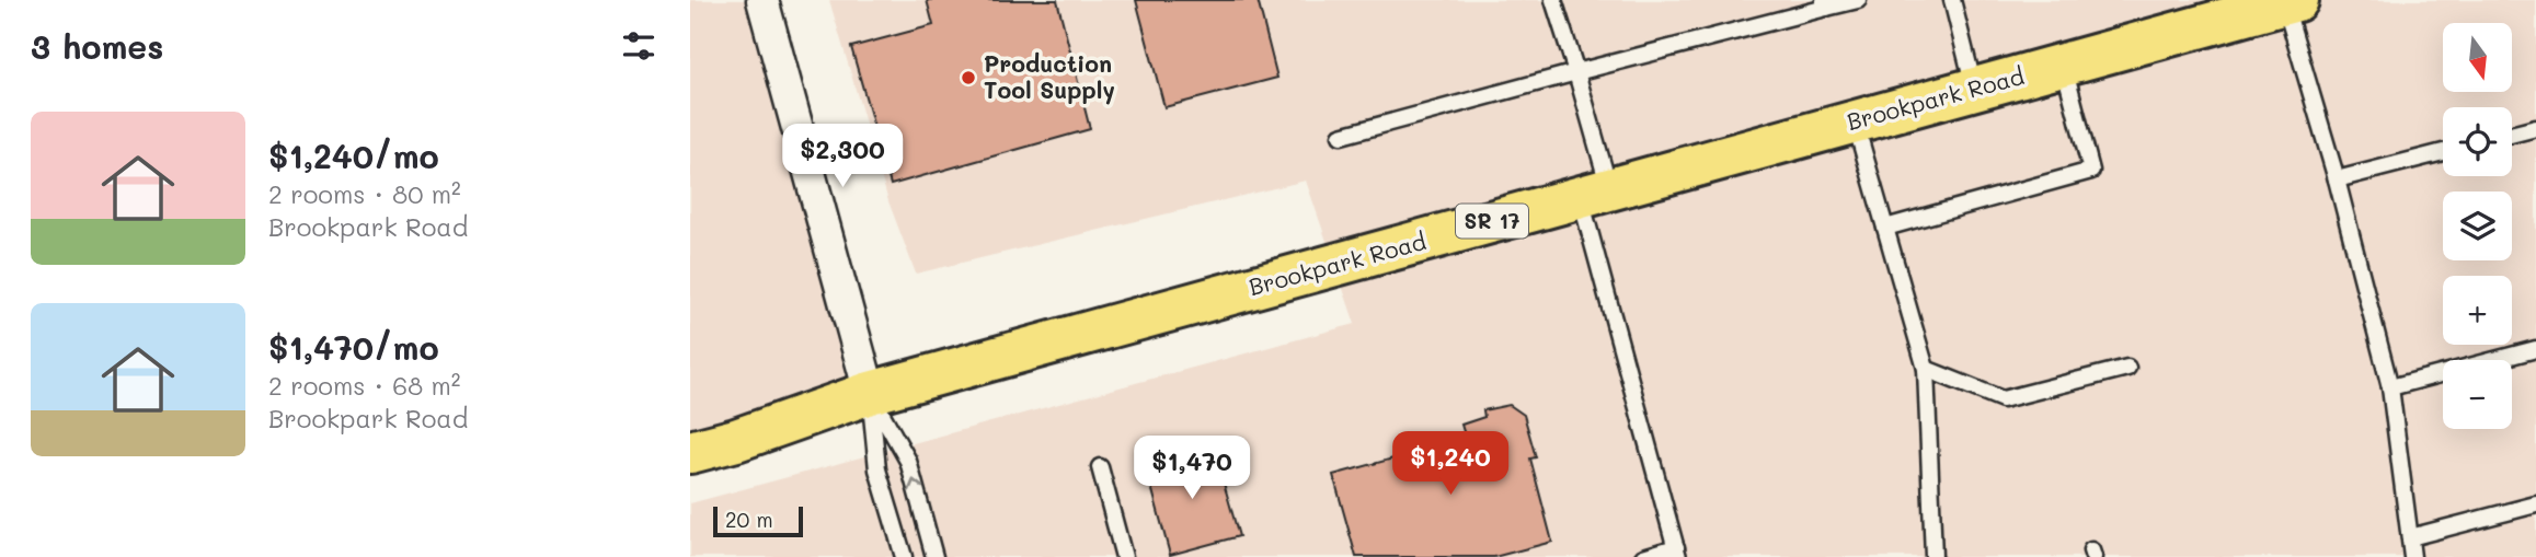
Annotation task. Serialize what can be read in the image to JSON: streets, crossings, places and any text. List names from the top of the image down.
{
  "streets": {
    "main road": ["Brookpark Road", "SR 17"]
  },
  "places": ["Production Tool Supply"],
  "scale_bar": "20 m",
  "north": "bottom",
  "page": {
    "heading": "3 homes",
    "map_buttons": ["+", "−"],
    "list": [
      {
        "name": "$1,240/mo",
        "note": "2 rooms · 80 m² · Brookpark Road"
      },
      {
        "name": "$1,470/mo",
        "note": "2 rooms · 68 m² · Brookpark Road"
      }
    ],
    "price": ["$2,300", "$1,240", "$1,470"],
    "scale": "20 m"
  }
}
